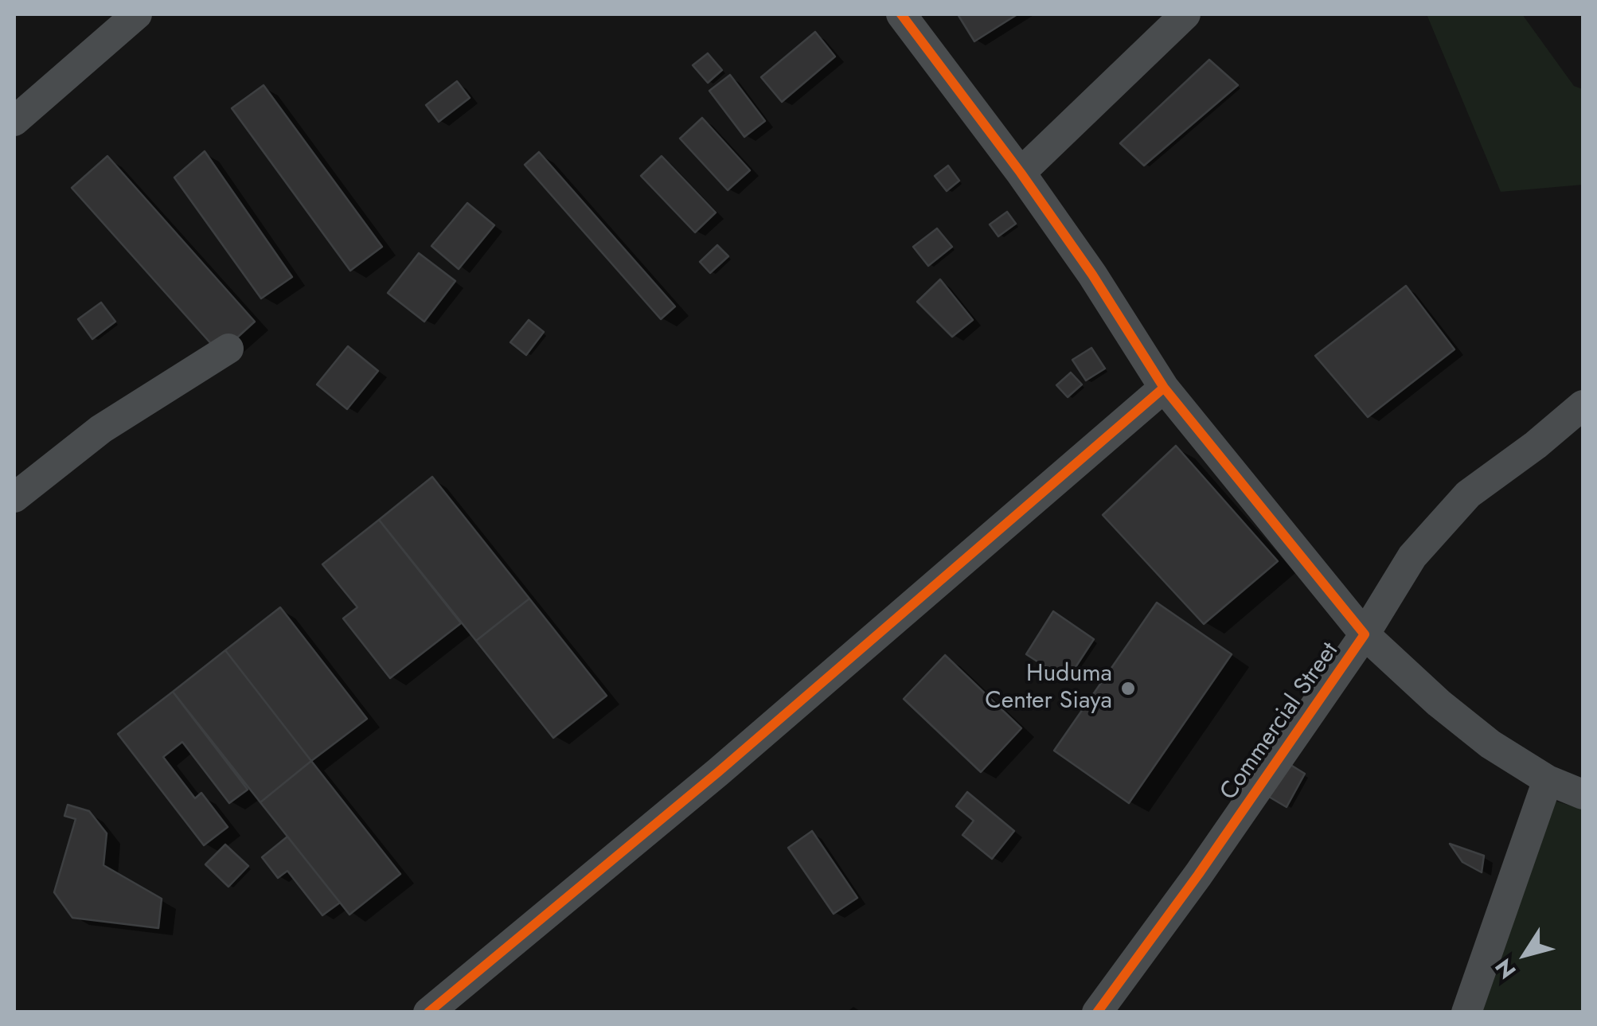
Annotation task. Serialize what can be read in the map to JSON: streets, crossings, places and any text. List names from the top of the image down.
{
  "streets": {
    "street": ["Commercial Street"]
  },
  "places": ["Huduma Center Siaya"],
  "north": "bottom left"
}
